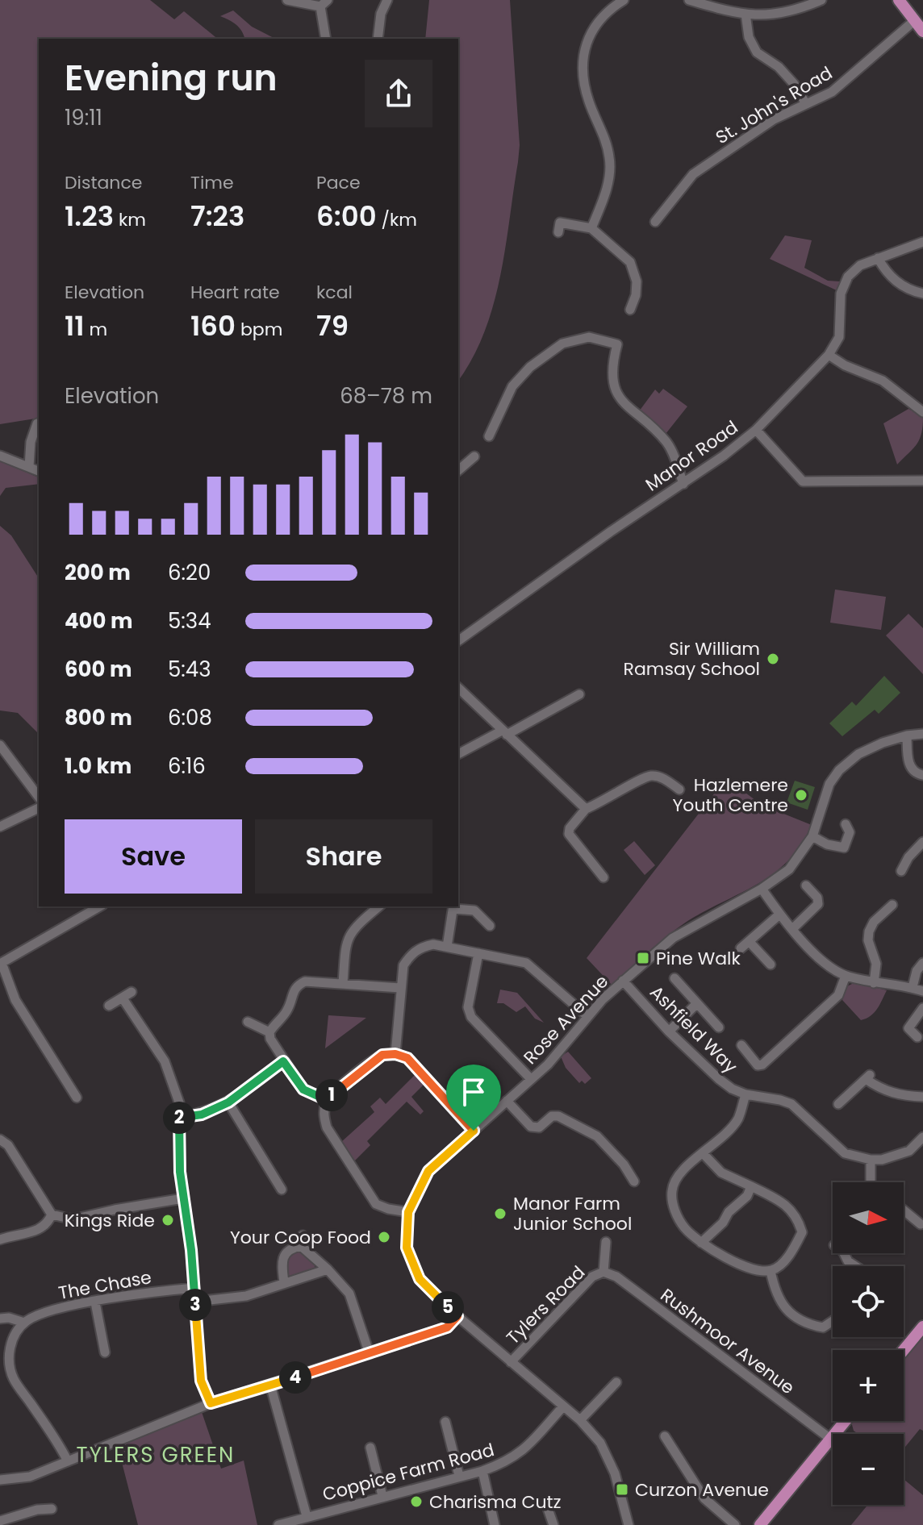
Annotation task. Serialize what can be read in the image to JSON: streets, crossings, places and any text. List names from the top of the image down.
{
  "streets": {
    "street": [
      "St. John's Road",
      "Manor Road",
      "Rose Avenue",
      "Ashfield Way",
      "The Chase",
      "Tylers Road",
      "Rushmoor Avenue",
      "Coppice Farm Road"
    ]
  },
  "crossings": [
    ["Rose Avenue", "Ashfield Way"],
    ["Rose Avenue", "Tylers Road"],
    ["Rose Avenue", "Coppice Farm Road"],
    ["Tylers Road", "Rushmoor Avenue"]
  ],
  "districts": ["TYLERS GREEN"],
  "places": {
    "other": [
      "Sir William Ramsay School",
      "Hazlemere Youth Centre",
      "Manor Farm Junior School",
      "Kings Ride",
      "Your Coop Food",
      "Charisma Cutz"
    ],
    "transit": ["Pine Walk", "Curzon Avenue"]
  },
  "north": "right",
  "page": {
    "heading": ["Evening run", "19:11"],
    "stats": [
      ["Distance", "1.23 km"],
      ["Time", "7:23"],
      ["Pace", "6:00 /km"],
      ["Elevation", "11 m"],
      ["Heart rate", "160 bpm"],
      ["kcal", "79"]
    ],
    "chart": ["Elevation", "68–78 m"],
    "list": [
      {
        "name": "200 m",
        "note": "6:20"
      },
      {
        "name": "400 m",
        "note": "5:34"
      },
      {
        "name": "600 m",
        "note": "5:43"
      },
      {
        "name": "800 m",
        "note": "6:08"
      },
      {
        "name": "1.0 km",
        "note": "6:16"
      }
    ],
    "buttons": ["Save", "Share"],
    "pins": [
      "1",
      "2",
      "3",
      "5",
      "4"
    ],
    "map_buttons": ["+", "−"]
  }
}
